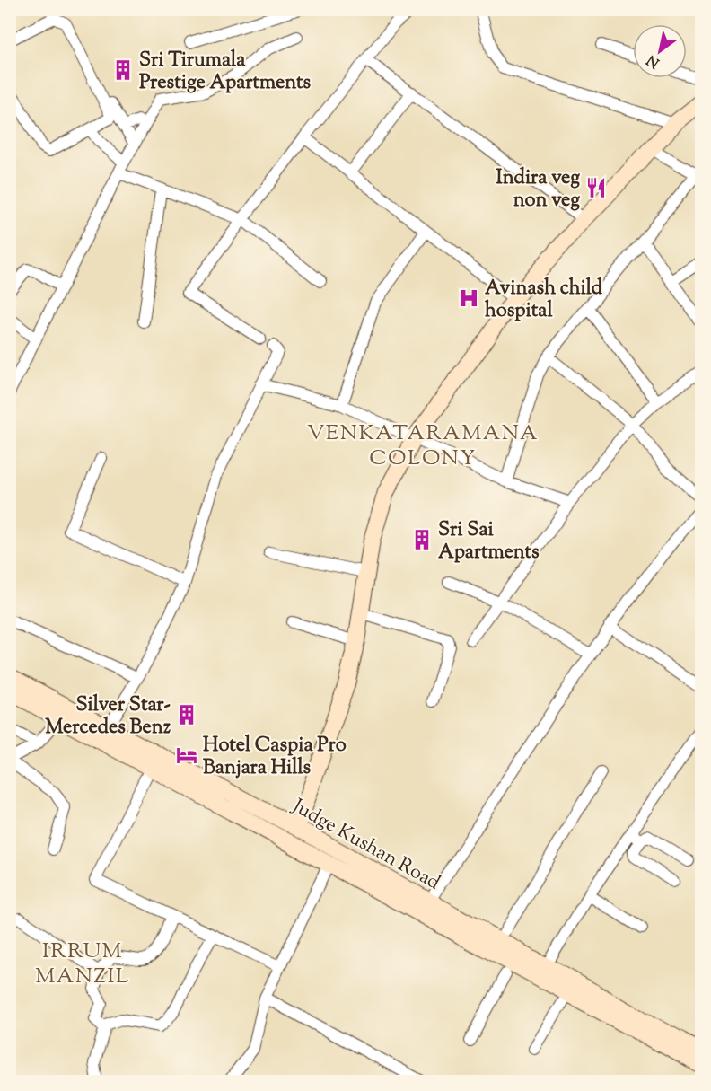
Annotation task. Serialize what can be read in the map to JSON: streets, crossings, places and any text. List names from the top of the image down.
{
  "streets": {
    "main road": ["Judge Kushan Road"]
  },
  "districts": ["VENKATARAMANA COLONY", "IRRUM MANZIL"],
  "places": {
    "building": ["Sri Tirumala Prestige Apartments", "Sri Sai Apartments", "Silver Star- Mercedes Benz"],
    "restaurant": ["Indira veg non veg"],
    "hospital": ["Avinash child hospital"],
    "hotel": ["Hotel Caspia Pro Banjara Hills"]
  },
  "north": "bottom left"
}
